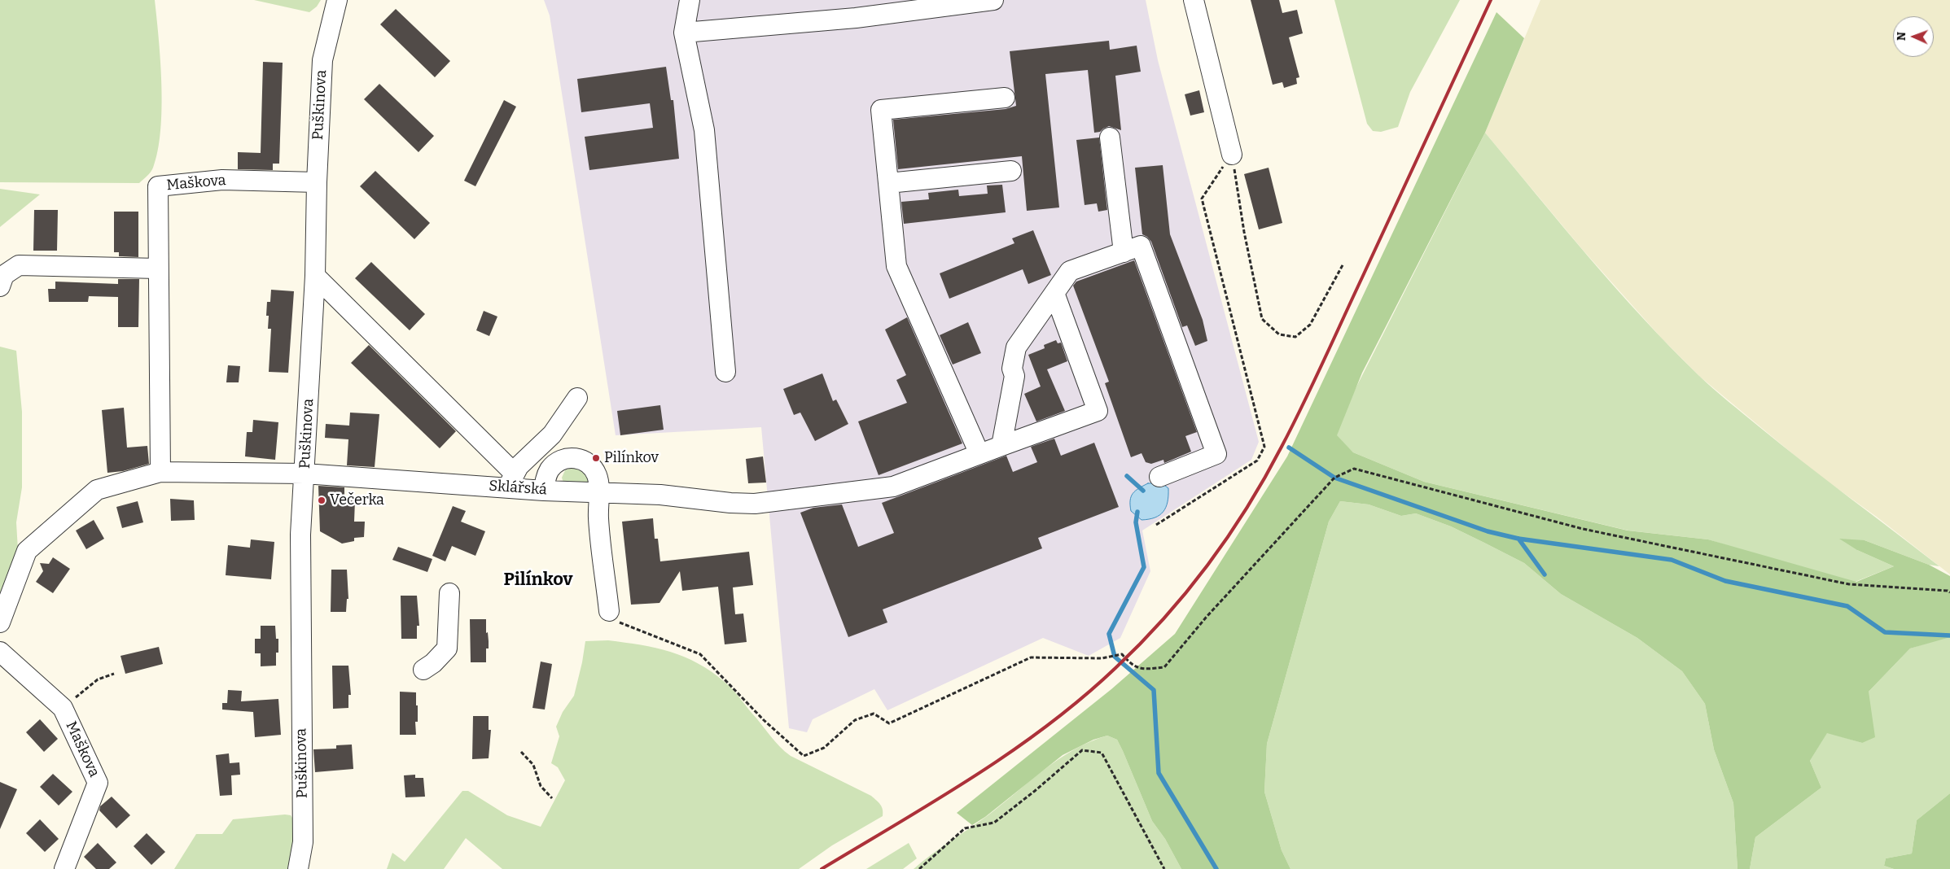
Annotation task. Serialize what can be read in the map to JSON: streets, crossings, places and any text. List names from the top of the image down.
{
  "streets": {
    "street": ["Puškinova", "Maškova", "Sklářská"]
  },
  "crossings": [
    ["Puškinova", "Maškova"],
    ["Puškinova", "Sklářská"]
  ],
  "districts": ["Pilínkov"],
  "places": ["Pilínkov", "Večerka"],
  "north": "left"
}
